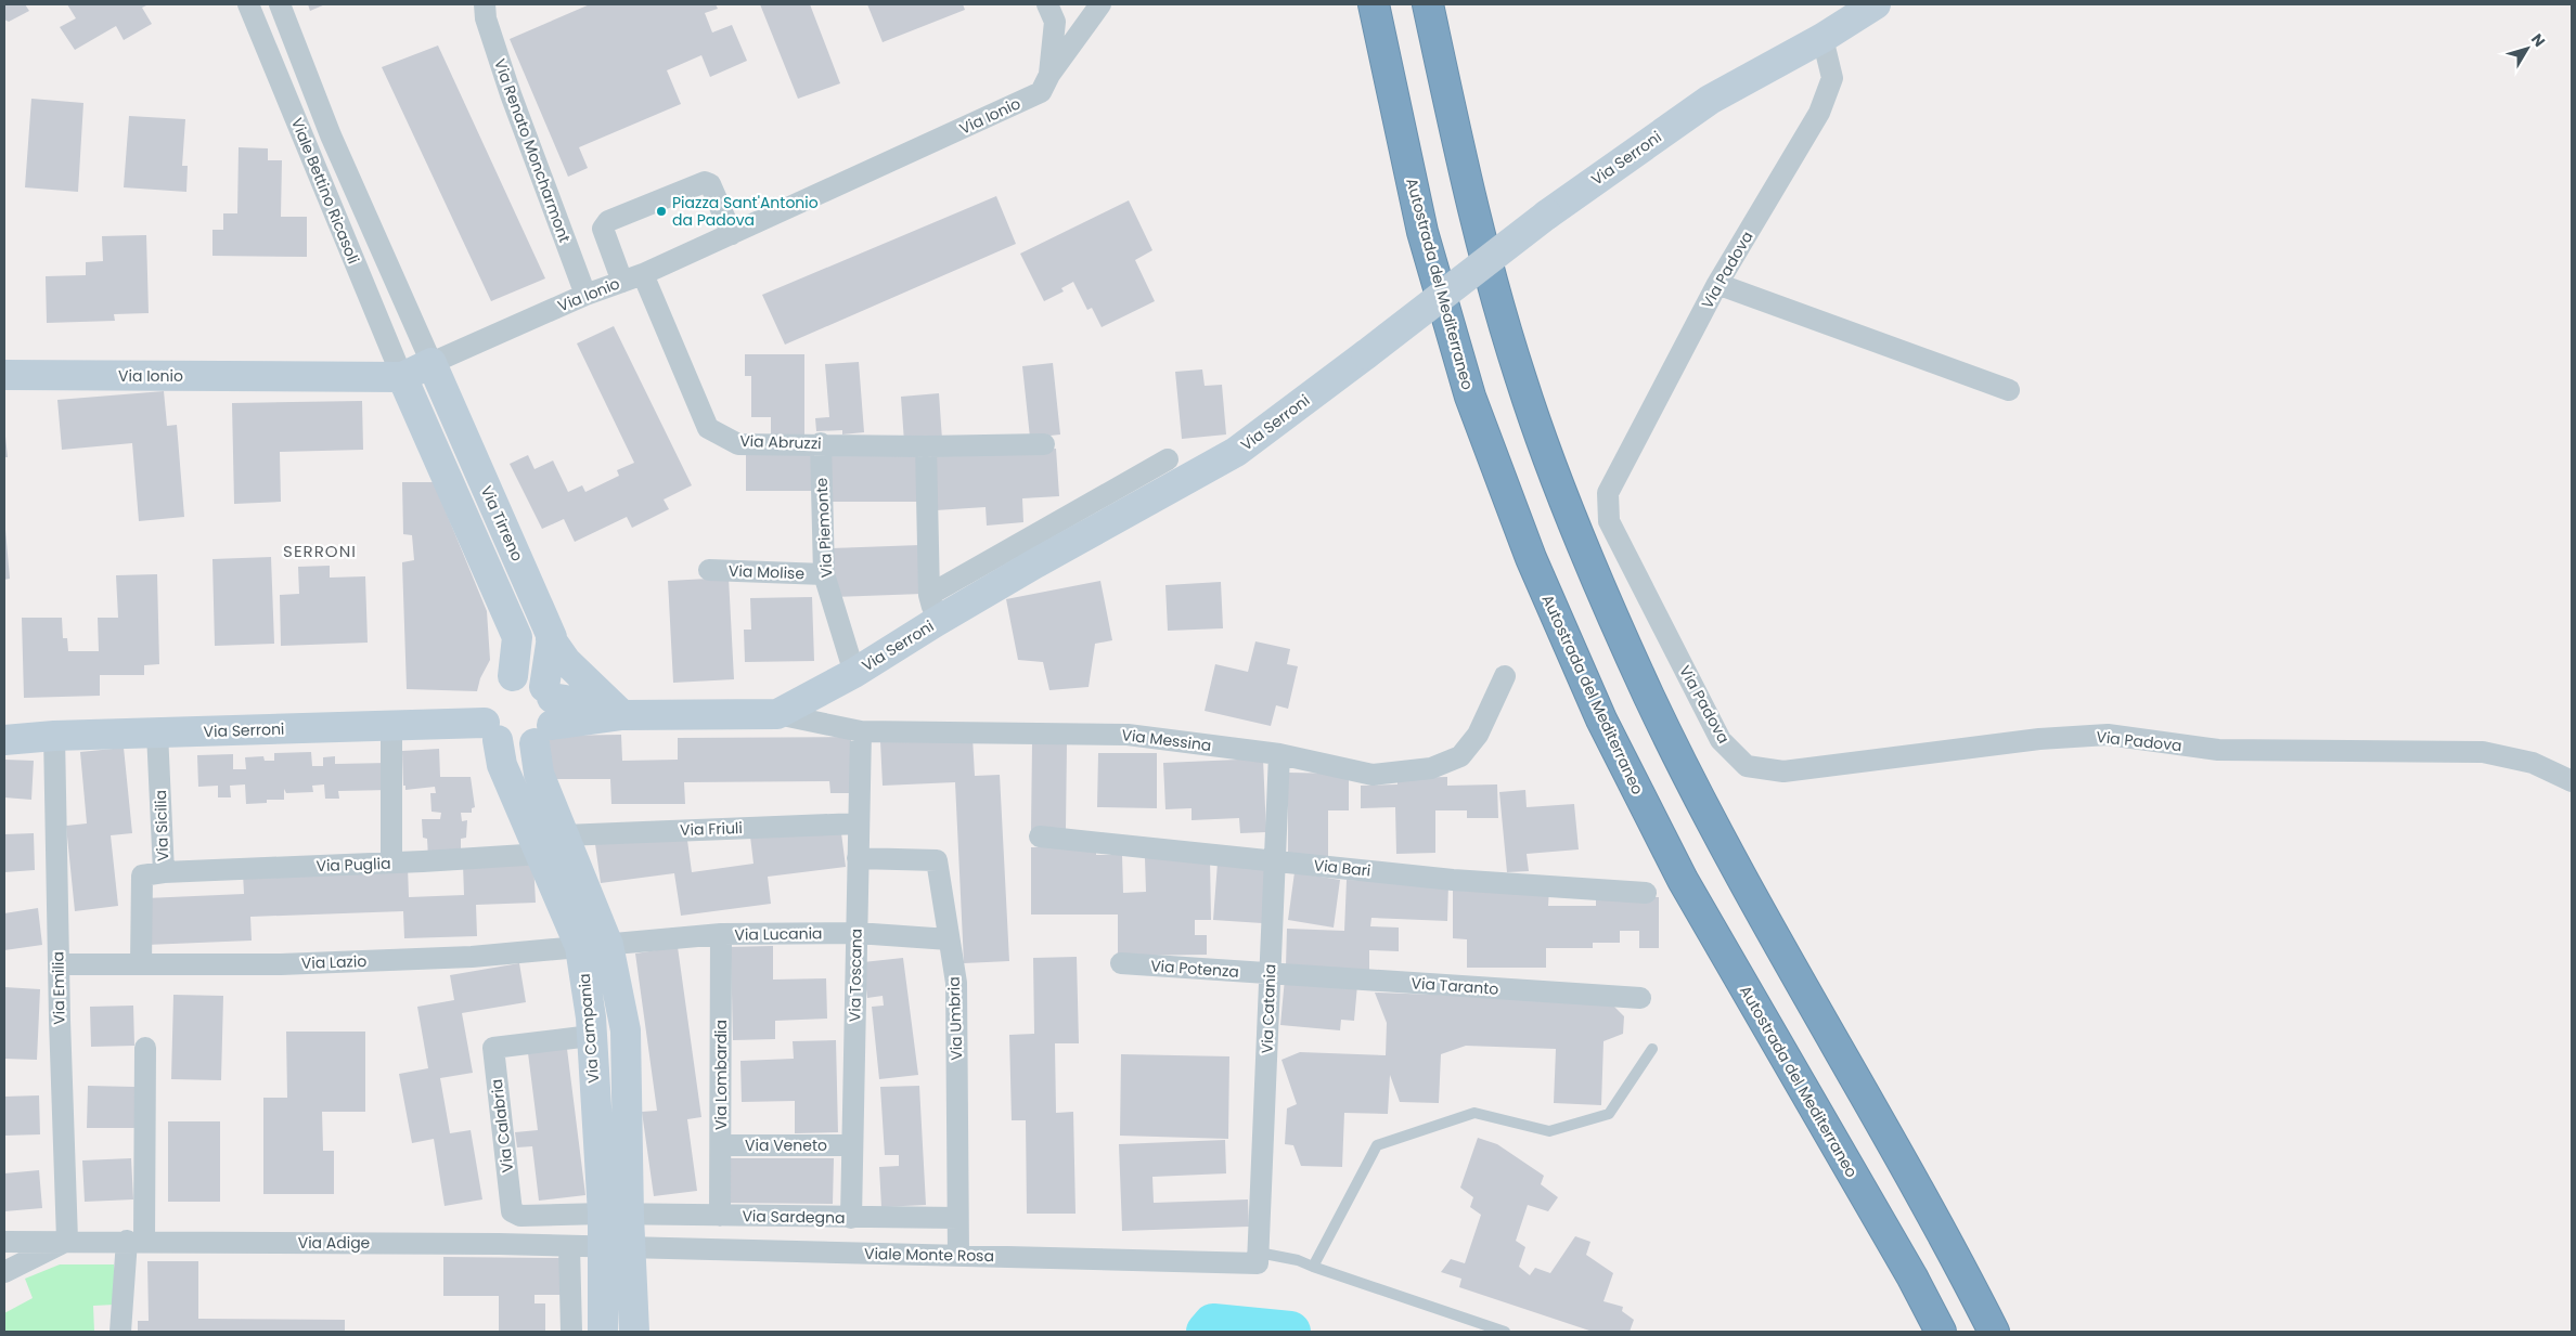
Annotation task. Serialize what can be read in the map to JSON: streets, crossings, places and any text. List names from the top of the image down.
{
  "streets": {
    "highway": ["Autostrada del Mediterraneo"],
    "street": [
      "Via Ionio",
      "Via Renato Moncharmont",
      "Via Serroni",
      "Viale Bettino Ricasoli",
      "Via Padova",
      "Via Abruzzi",
      "Via Tirreno",
      "Via Piemonte",
      "Via Molise",
      "Via Messina",
      "Via Sicilia",
      "Via Friuli",
      "Via Puglia",
      "Via Bari",
      "Via Lucania",
      "Via Lazio",
      "Via Potenza",
      "Via Toscana",
      "Via Taranto",
      "Via Emilia",
      "Via Catania",
      "Via Umbria",
      "Via Campania",
      "Via Lombardia",
      "Via Calabria",
      "Via Veneto",
      "Via Sardegna",
      "Via Adige",
      "Viale Monte Rosa"
    ]
  },
  "crossings": [
    ["Via Ionio", "Via Renato Moncharmont"],
    ["Via Ionio", "Viale Bettino Ricasoli"],
    ["Via Ionio", "Via Abruzzi"],
    ["Via Ionio", "Via Tirreno"],
    ["Via Serroni", "Via Padova"],
    ["Via Serroni", "Via Tirreno"],
    ["Via Serroni", "Via Piemonte"],
    ["Via Serroni", "Via Messina"],
    ["Via Serroni", "Via Sicilia"],
    ["Via Serroni", "Via Emilia"],
    ["Via Serroni", "Via Campania"],
    ["Viale Bettino Ricasoli", "Via Tirreno"],
    ["Via Abruzzi", "Via Piemonte"],
    ["Via Piemonte", "Via Molise"],
    ["Via Messina", "Via Toscana"],
    ["Via Messina", "Via Catania"],
    ["Via Sicilia", "Via Puglia"],
    ["Via Sicilia", "Via Lazio"],
    ["Via Friuli", "Via Puglia"],
    ["Via Friuli", "Via Toscana"],
    ["Via Friuli", "Via Campania"],
    ["Via Puglia", "Via Campania"],
    ["Via Bari", "Via Catania"],
    ["Via Lucania", "Via Lazio"],
    ["Via Lucania", "Via Toscana"],
    ["Via Lucania", "Via Umbria"],
    ["Via Lucania", "Via Campania"],
    ["Via Lucania", "Via Lombardia"],
    ["Via Lazio", "Via Emilia"],
    ["Via Lazio", "Via Campania"],
    ["Via Potenza", "Via Taranto"],
    ["Via Potenza", "Via Catania"],
    ["Via Toscana", "Via Umbria"],
    ["Via Toscana", "Via Veneto"],
    ["Via Toscana", "Via Sardegna"],
    ["Via Taranto", "Via Catania"],
    ["Via Emilia", "Via Adige"],
    ["Via Catania", "Viale Monte Rosa"],
    ["Via Umbria", "Via Sardegna"],
    ["Via Umbria", "Viale Monte Rosa"],
    ["Via Campania", "Via Calabria"],
    ["Via Campania", "Via Sardegna"],
    ["Via Campania", "Via Adige"],
    ["Via Campania", "Viale Monte Rosa"],
    ["Via Lombardia", "Via Veneto"],
    ["Via Lombardia", "Via Sardegna"],
    ["Via Calabria", "Via Sardegna"],
    ["Via Adige", "Viale Monte Rosa"]
  ],
  "districts": ["SERRONI"],
  "places": ["Piazza Sant'Antonio da Padova"],
  "north": "top right"
}
